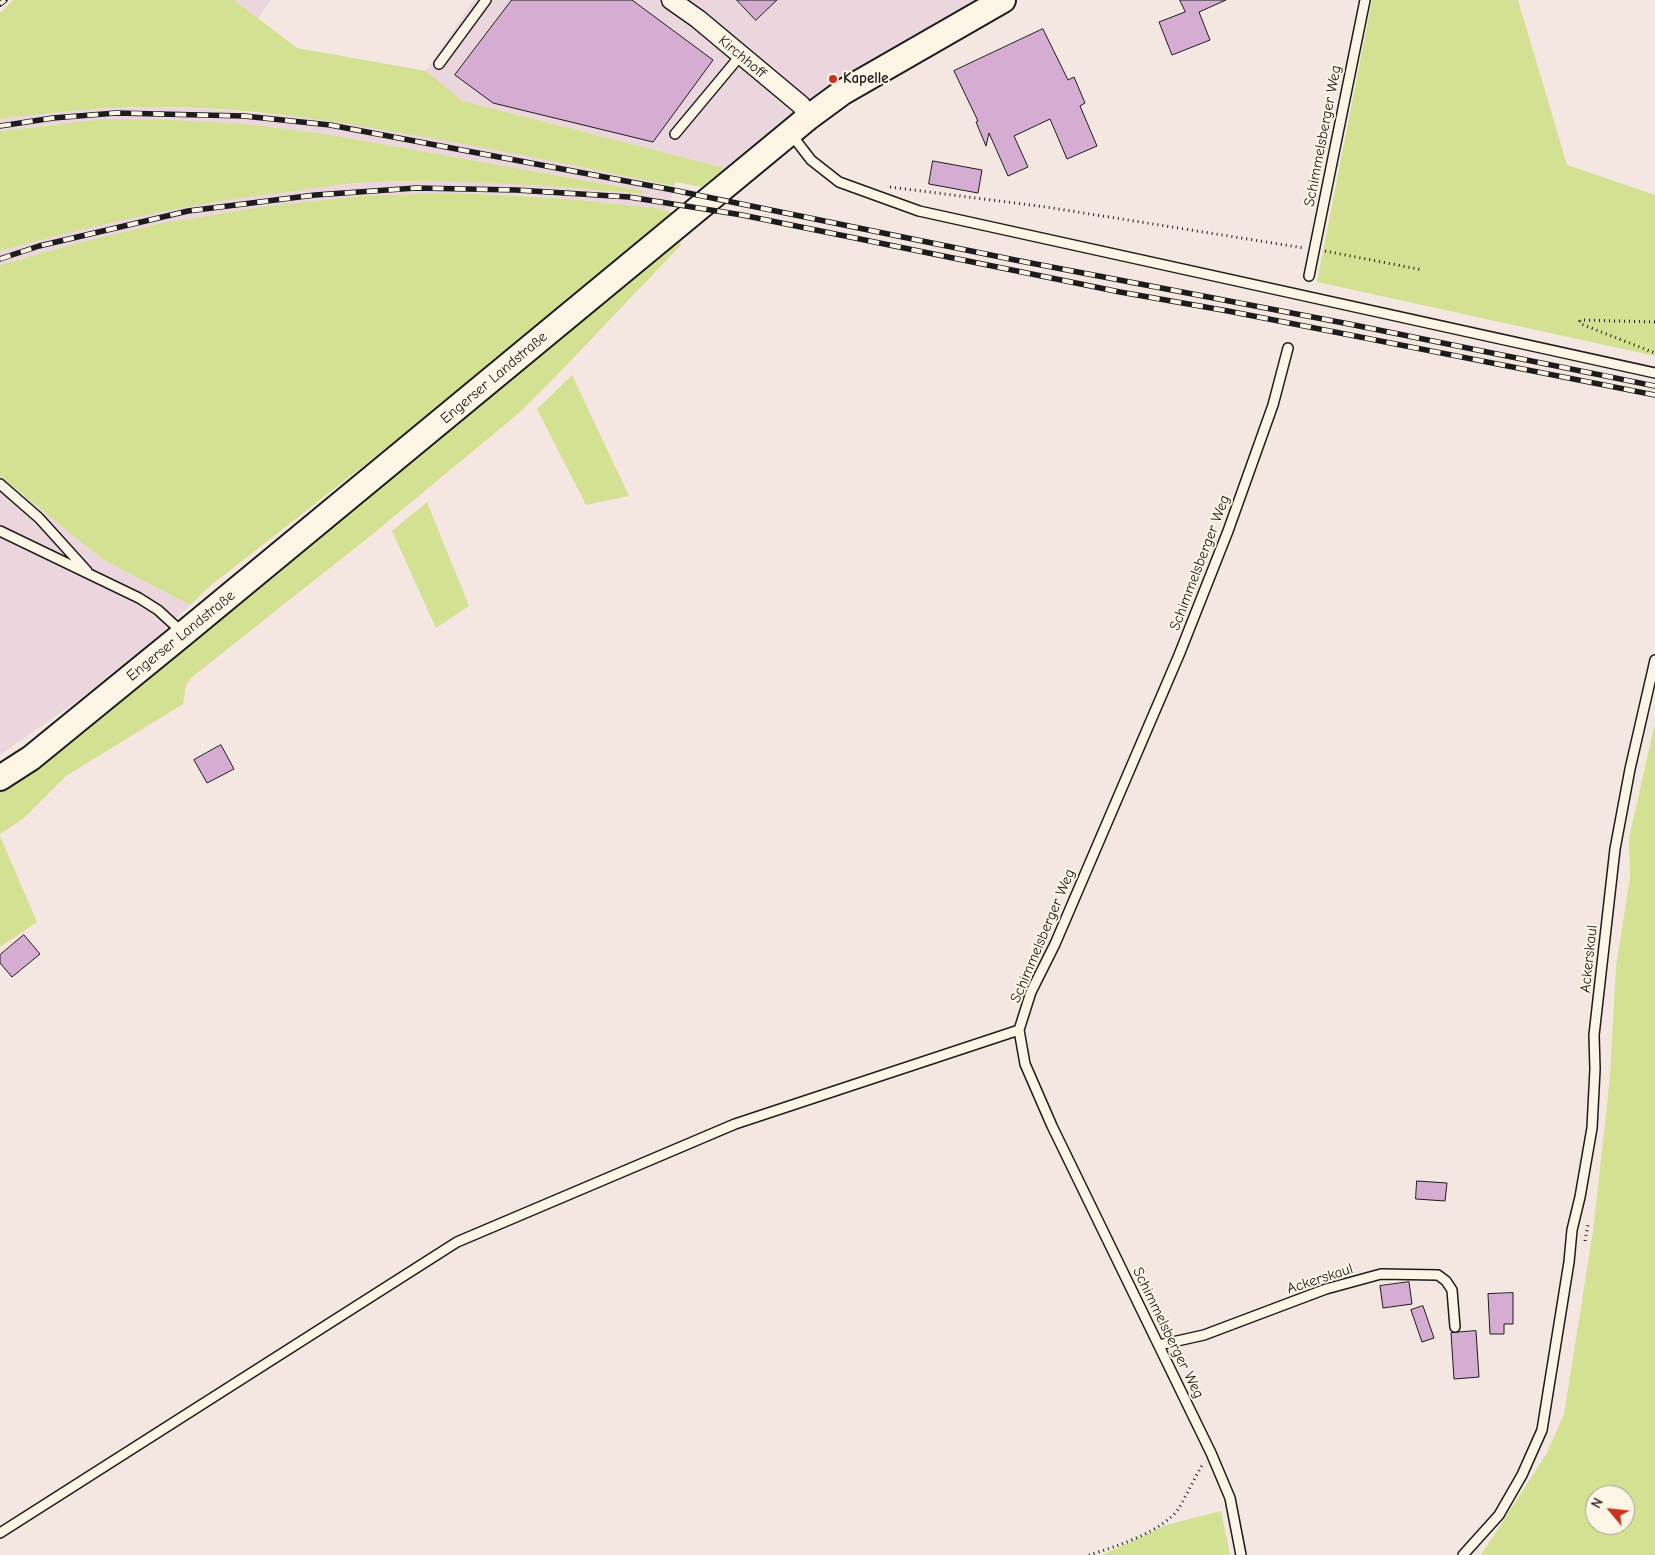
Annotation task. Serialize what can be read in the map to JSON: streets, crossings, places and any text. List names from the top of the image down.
{
  "streets": {
    "main road": ["Engerser Landstraße"],
    "street": ["Kirchhoff"],
    "lane": ["Schimmelsberger Weg", "Ackerskaul"]
  },
  "crossings": [
    ["Kirchhoff", "Engerser Landstraße"],
    ["Schimmelsberger Weg", "Ackerskaul"]
  ],
  "places": ["Kapelle"],
  "north": "top left"
}
